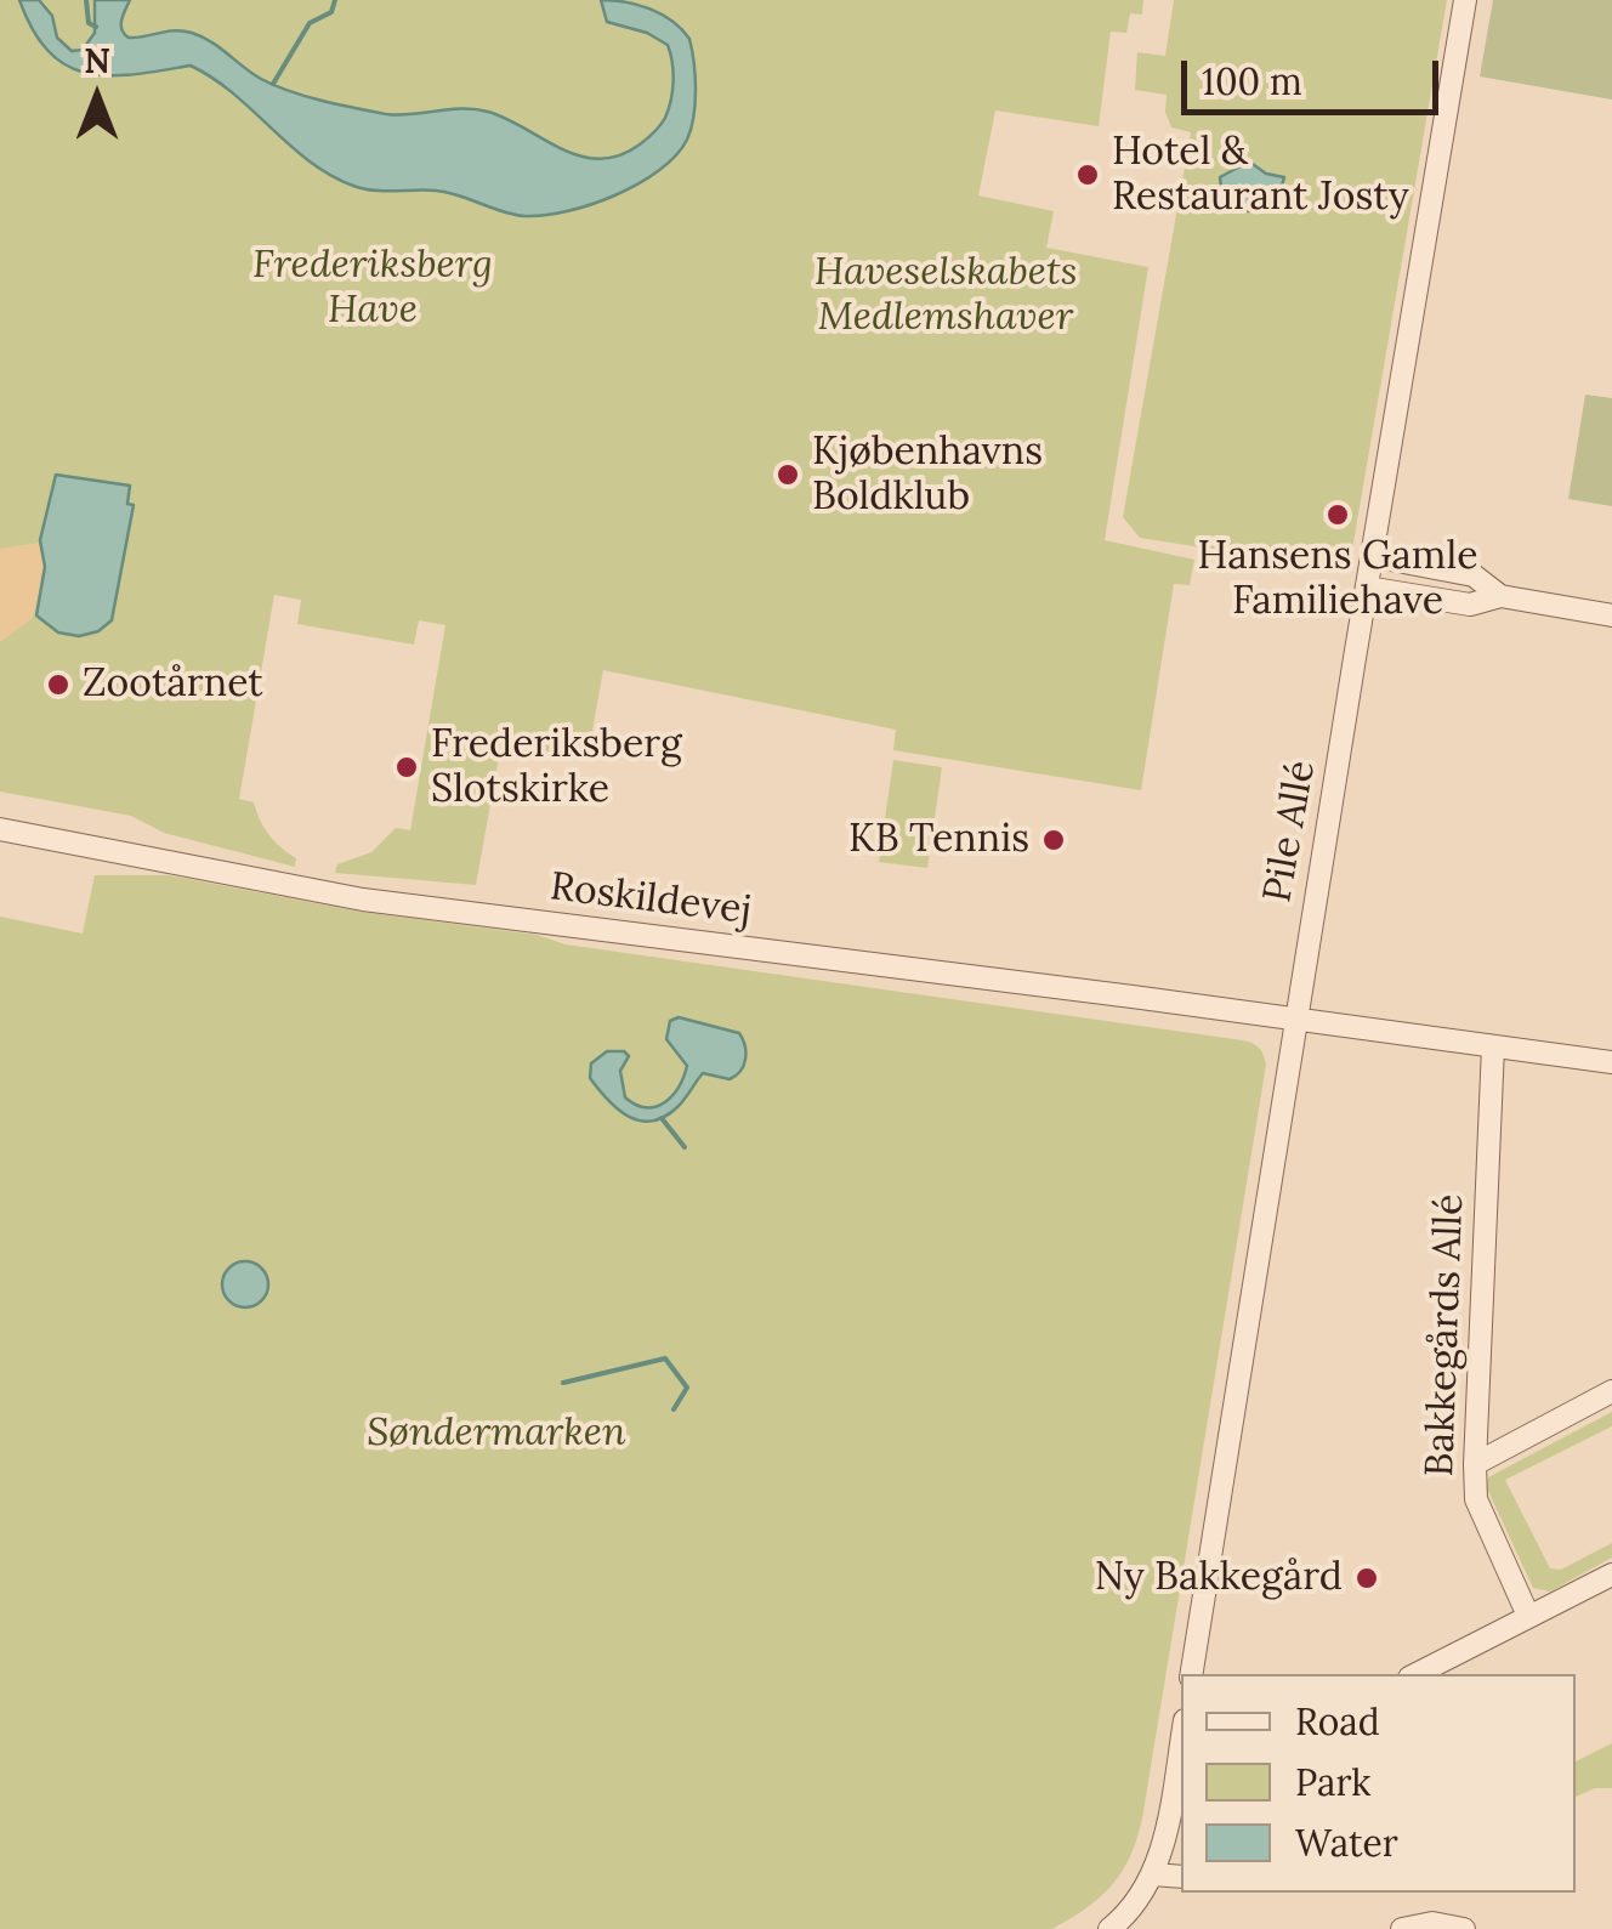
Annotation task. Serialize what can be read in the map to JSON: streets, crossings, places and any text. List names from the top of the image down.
{
  "streets": {
    "street": ["Pile Allé", "Roskildevej", "Bakkegårds Allé"]
  },
  "crossings": [
    ["Pile Allé", "Roskildevej"],
    ["Roskildevej", "Bakkegårds Allé"]
  ],
  "parks": ["Frederiksberg Have", "Haveselskabets Medlemshaver", "Søndermarken"],
  "places": [
    "Hotel & Restaurant Josty",
    "Kjøbenhavns Boldklub",
    "Hansens Gamle Familiehave",
    "Zootårnet",
    "Frederiksberg Slotskirke",
    "KB Tennis",
    "Ny Bakkegård"
  ],
  "legend": ["Road", "Park", "Water"],
  "scale_bar": "100 m",
  "north": "top"
}
